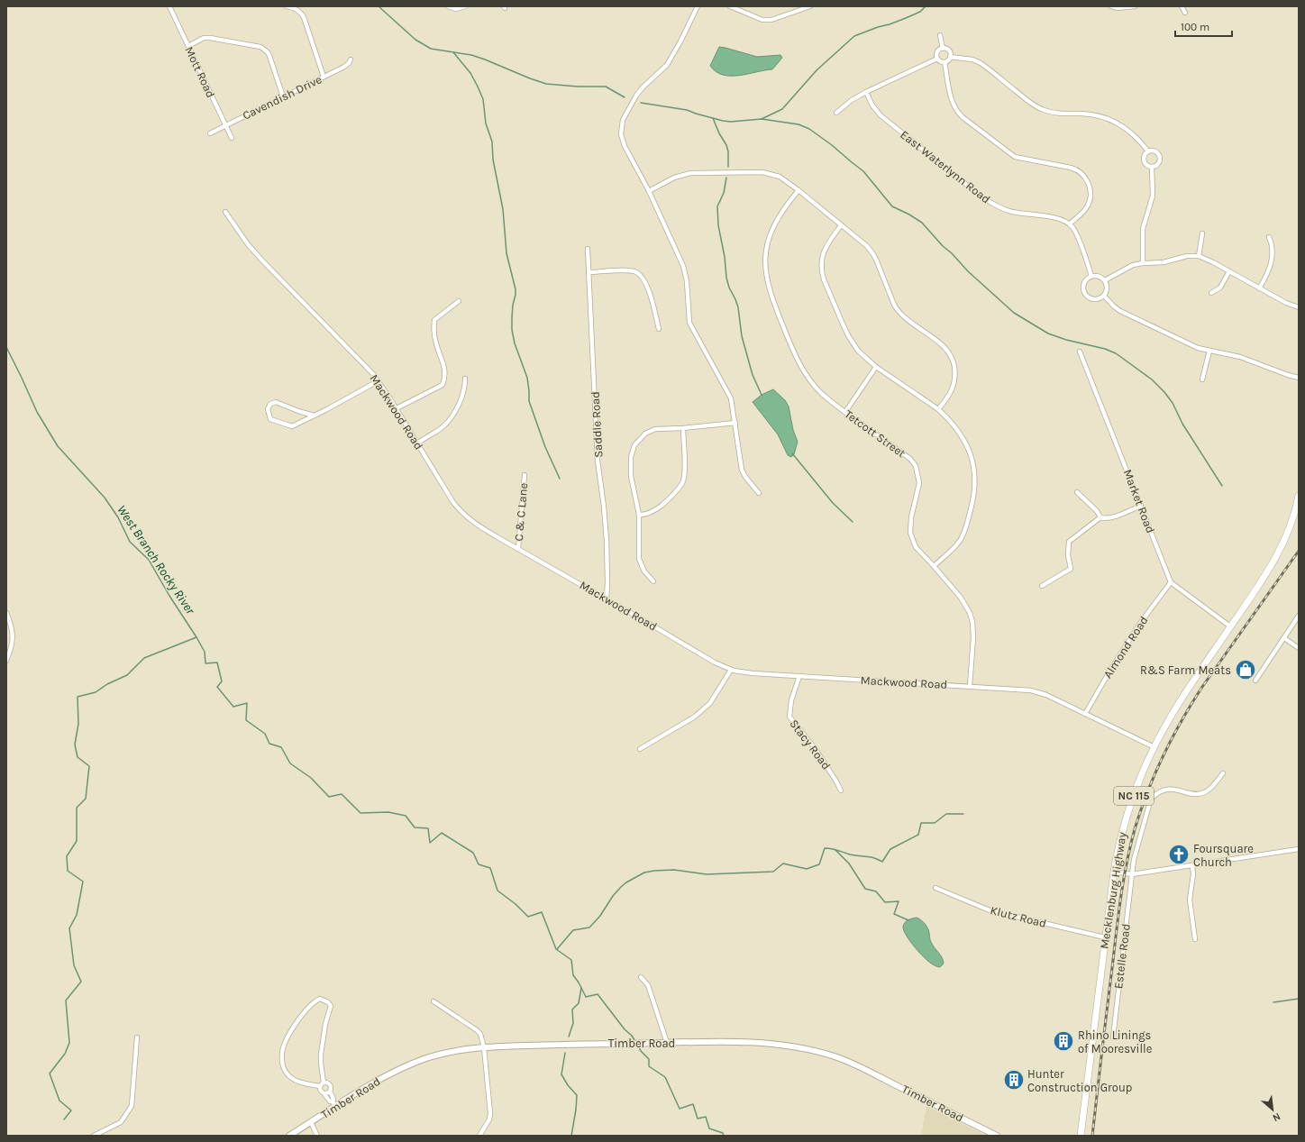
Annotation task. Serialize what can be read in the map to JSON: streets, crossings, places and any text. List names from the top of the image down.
{
  "streets": {
    "main road": ["NC 115", "Mecklenburg Highway"],
    "street": [
      "Mott Road",
      "Cavendish Drive",
      "East Waterlynn Road",
      "Mackwood Road",
      "Saddle Road",
      "Tetcott Street",
      "Market Road",
      "C & C Lane",
      "Almond Road",
      "Stacy Road",
      "Klutz Road",
      "Estelle Road",
      "Timber Road"
    ]
  },
  "crossings": [
    ["Mott Road", "Cavendish Drive"],
    ["Mackwood Road", "Saddle Road"],
    ["Mackwood Road", "Tetcott Street"],
    ["Mackwood Road", "C & C Lane"],
    ["Mackwood Road", "Almond Road"],
    ["Mackwood Road", "Stacy Road"],
    ["Mackwood Road", "Mecklenburg Highway"],
    ["Market Road", "Almond Road"],
    ["Mecklenburg Highway", "Klutz Road"]
  ],
  "water": ["West Branch Rocky River"],
  "places": {
    "shop": ["R&S Farm Meats"],
    "church": ["Foursquare Church"],
    "building": ["Rhino Linings of Mooresville", "Hunter Construction Group"]
  },
  "scale_bar": "100 m",
  "north": "bottom right"
}
